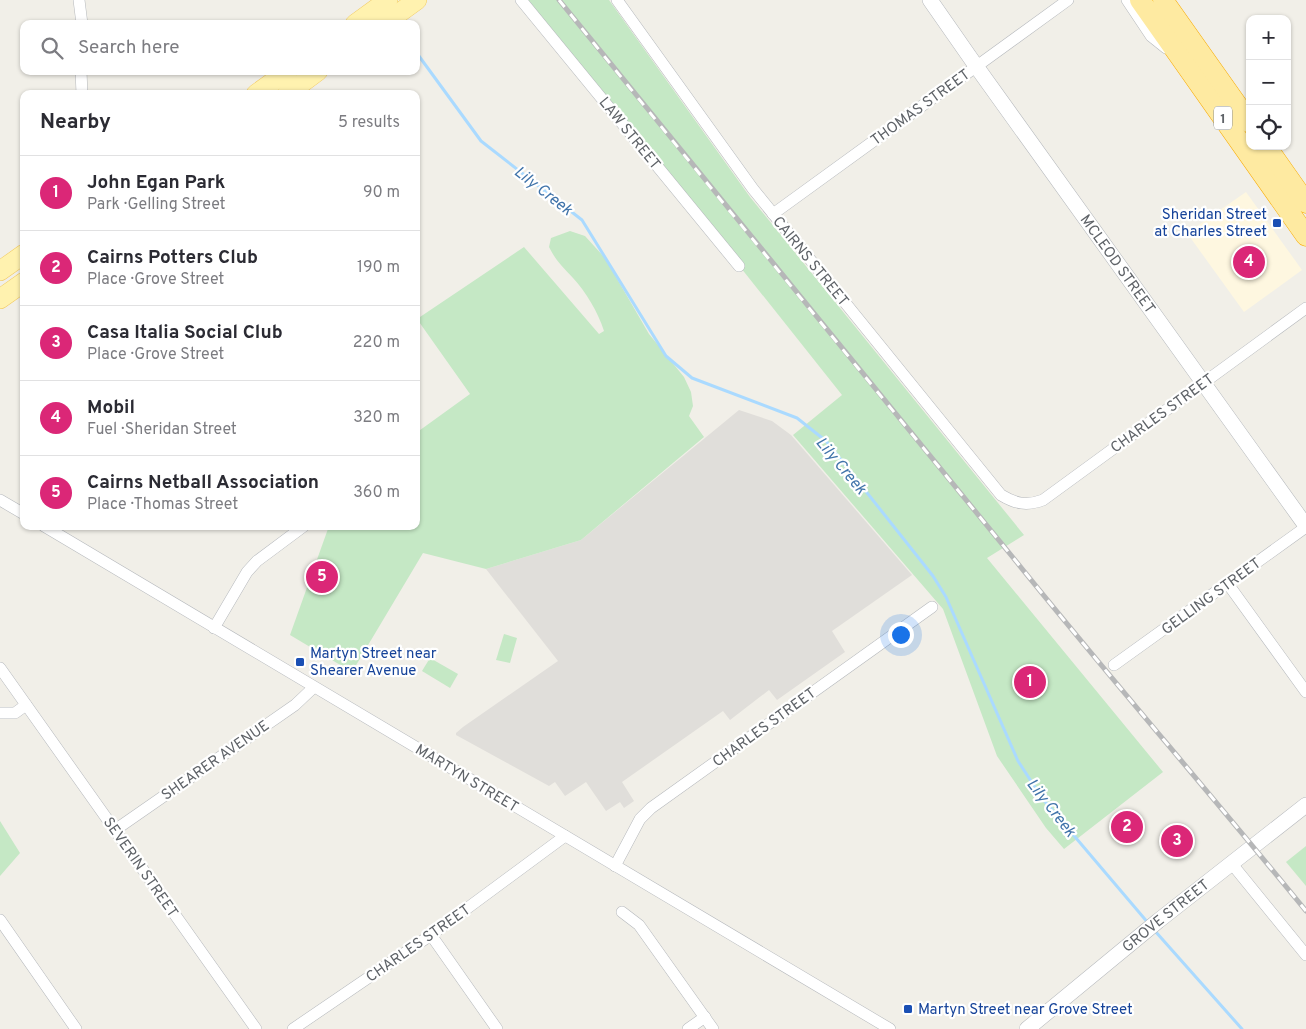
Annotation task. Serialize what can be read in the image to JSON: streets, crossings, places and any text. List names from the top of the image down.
{
  "streets": {
    "highway": ["1"],
    "street": [
      "THOMAS STREET",
      "LAW STREET",
      "CAIRNS STREET",
      "MCLEOD STREET",
      "CHARLES STREET",
      "GELLING STREET",
      "SHEARER AVENUE",
      "MARTYN STREET",
      "SEVERIN STREET",
      "GROVE STREET"
    ]
  },
  "crossings": [
    ["THOMAS STREET", "CAIRNS STREET"],
    ["THOMAS STREET", "MCLEOD STREET"],
    ["CAIRNS STREET", "CHARLES STREET"],
    ["MCLEOD STREET", "CHARLES STREET"],
    ["MCLEOD STREET", "GELLING STREET"],
    ["CHARLES STREET", "MARTYN STREET"],
    ["SHEARER AVENUE", "MARTYN STREET"],
    ["SHEARER AVENUE", "SEVERIN STREET"]
  ],
  "water": ["Lily Creek"],
  "places": {
    "transit": ["Sheridan Street at Charles Street", "Martyn Street near Shearer Avenue", "Martyn Street near Grove Street"]
  },
  "page": {
    "map_buttons": ["+", "−"],
    "search": "Search here",
    "heading": ["Nearby", "5 results"],
    "list": [
      {
        "mark": "1",
        "name": "John Egan Park",
        "note": "Park · Gelling Street",
        "value": "90 m"
      },
      {
        "mark": "2",
        "name": "Cairns Potters Club",
        "note": "Place · Grove Street",
        "value": "190 m"
      },
      {
        "mark": "3",
        "name": "Casa Italia Social Club",
        "note": "Place · Grove Street",
        "value": "220 m"
      },
      {
        "mark": "4",
        "name": "Mobil",
        "note": "Fuel · Sheridan Street",
        "value": "320 m"
      },
      {
        "mark": "5",
        "name": "Cairns Netball Association",
        "note": "Place · Thomas Street",
        "value": "360 m"
      }
    ],
    "pins": [
      "4",
      "5",
      "1",
      "2",
      "3"
    ]
  }
}
